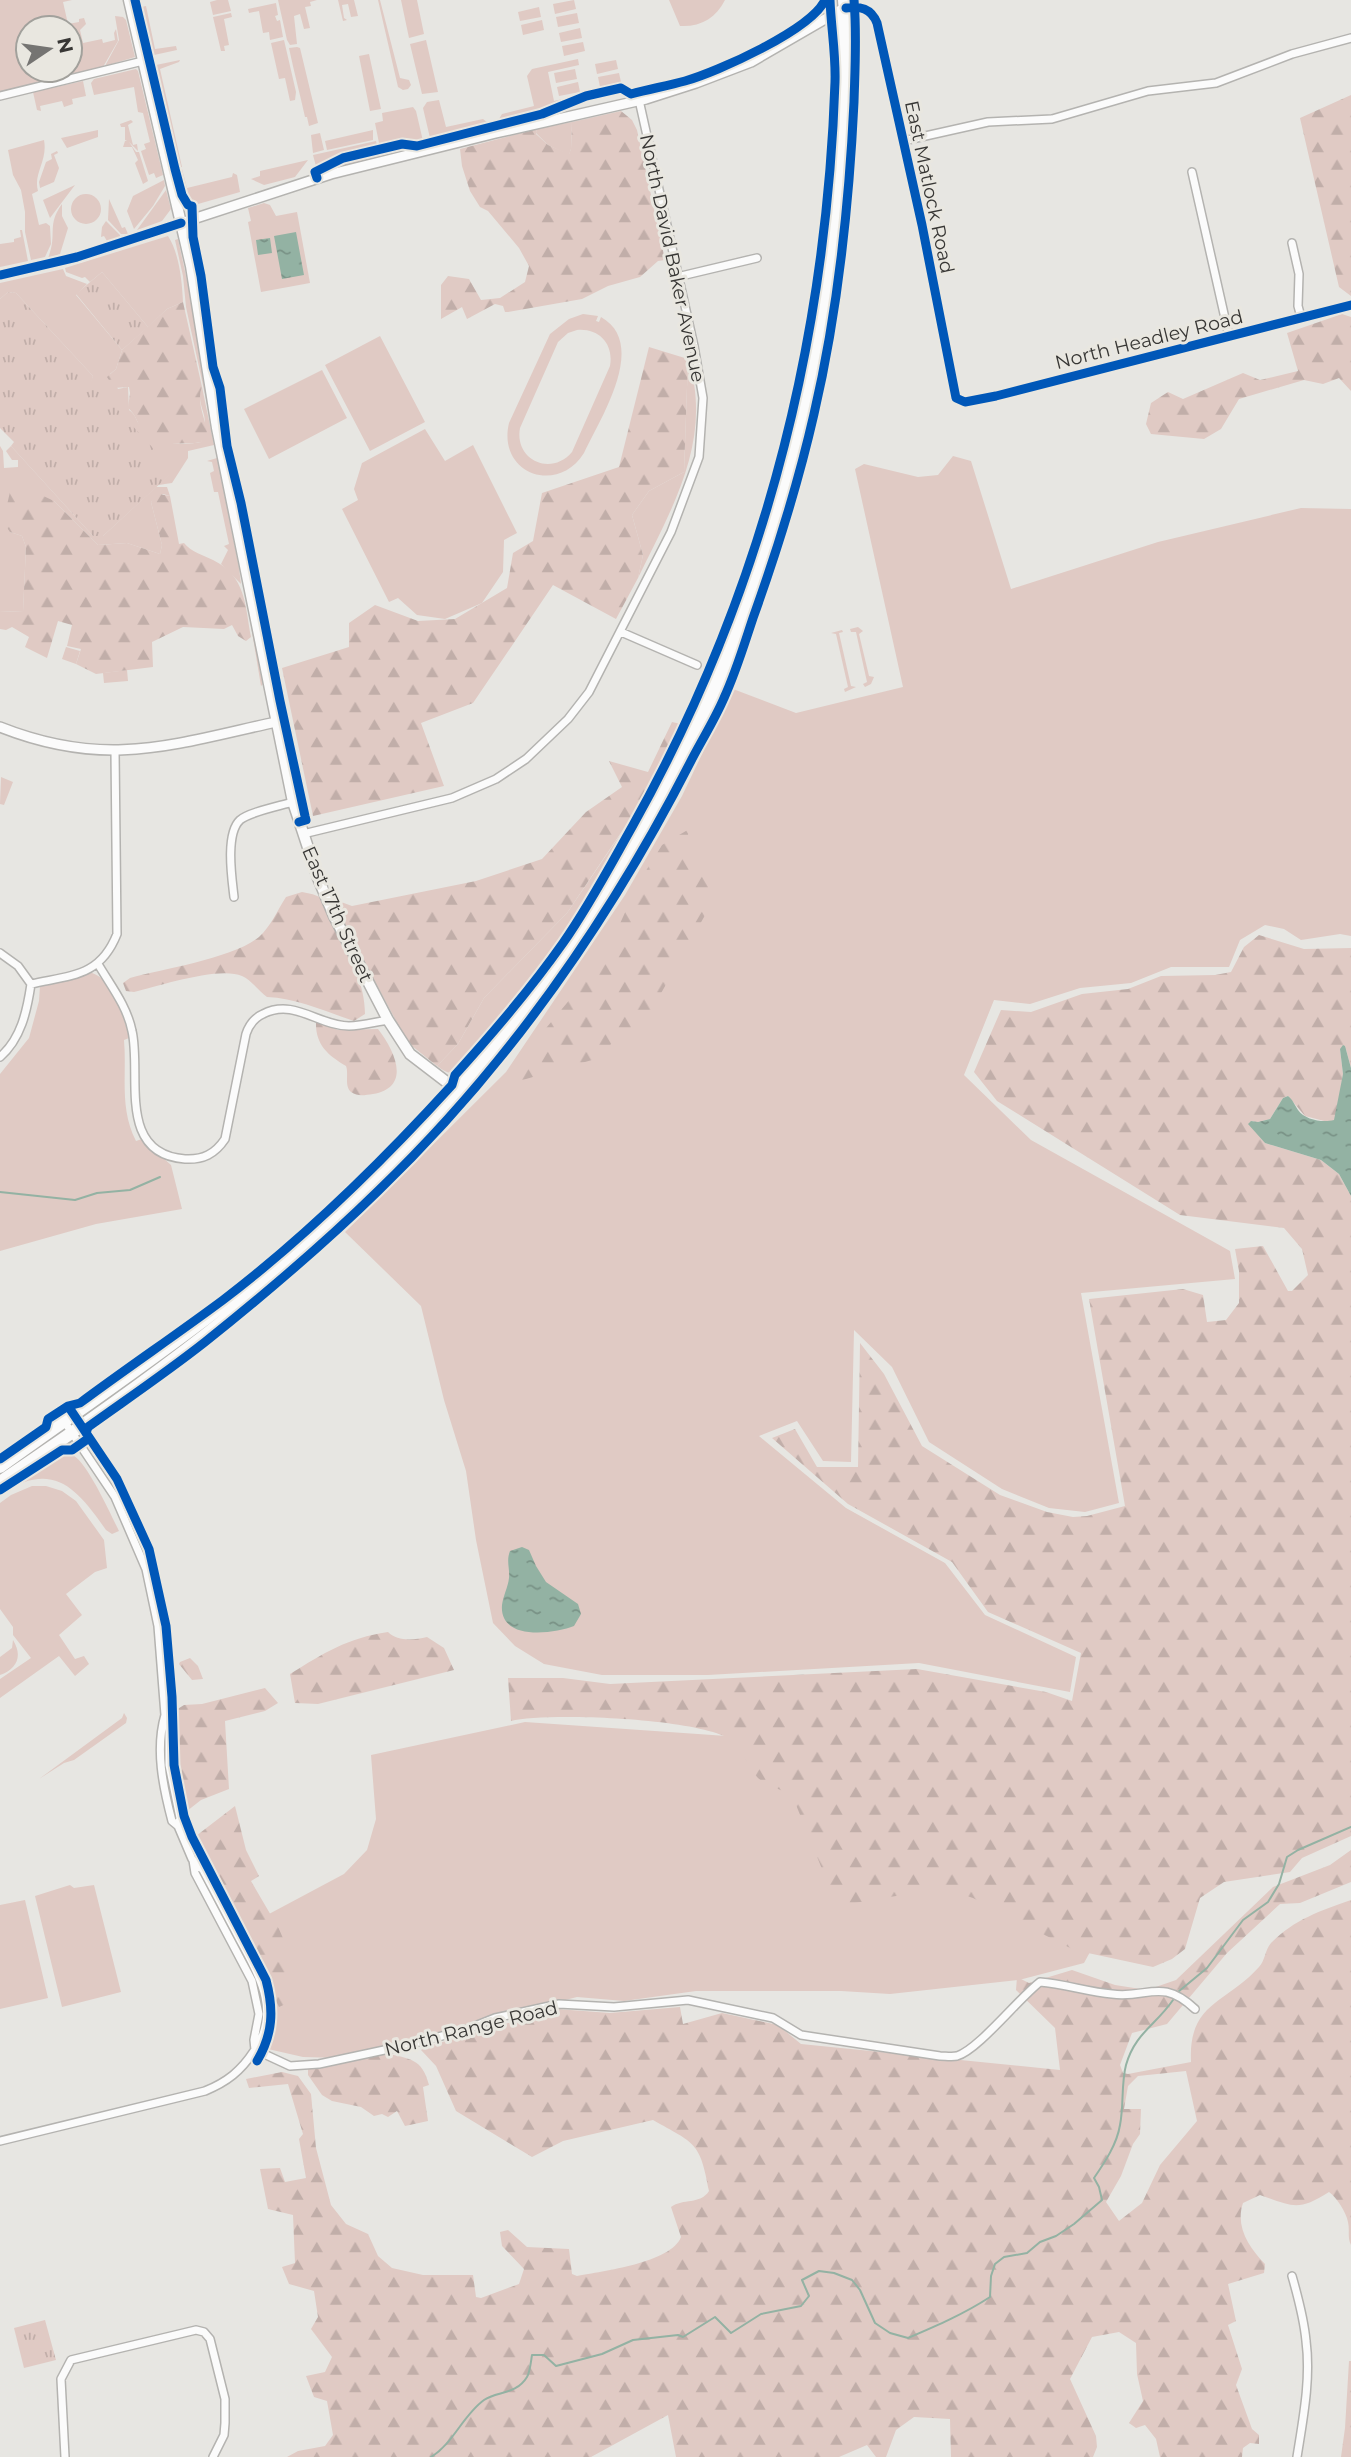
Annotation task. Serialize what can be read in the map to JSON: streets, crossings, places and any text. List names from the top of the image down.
{
  "streets": {
    "main road": ["East 17th Street"],
    "street": [
      "East Matlock Road",
      "North David Baker Avenue",
      "North Headley Road",
      "North Range Road"
    ]
  },
  "crossings": [
    ["East Matlock Road", "North Headley Road"],
    ["North David Baker Avenue", "East 17th Street"]
  ],
  "north": "right"
}
